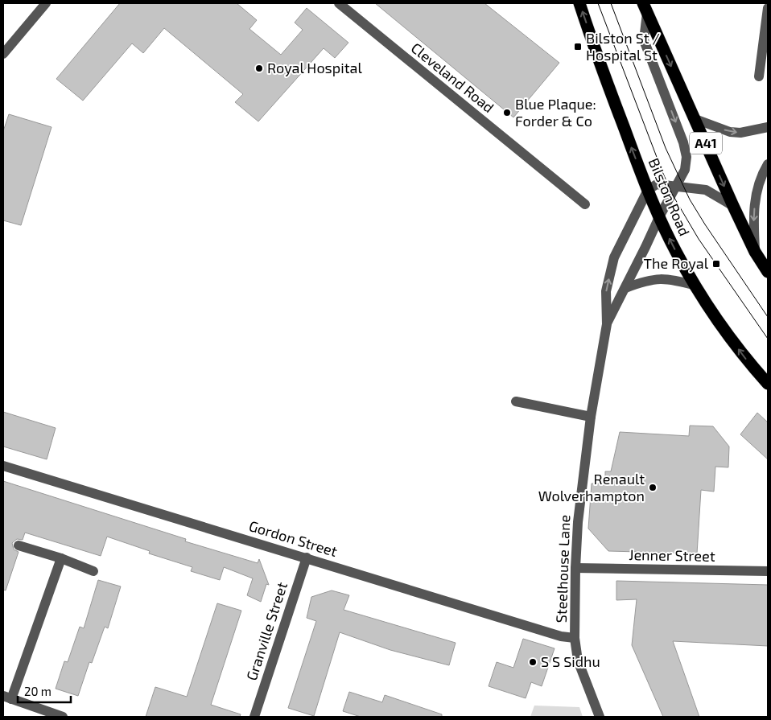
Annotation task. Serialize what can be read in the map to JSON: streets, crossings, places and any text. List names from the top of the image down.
{
  "streets": {
    "highway": ["A41", "Bilston Road"],
    "street": [
      "Cleveland Road",
      "Gordon Street",
      "Jenner Street",
      "Steelhouse Lane",
      "Granville Street"
    ]
  },
  "crossings": [
    ["A41", "Steelhouse Lane"],
    ["Bilston Road", "Steelhouse Lane"],
    ["Gordon Street", "Steelhouse Lane"],
    ["Gordon Street", "Granville Street"],
    ["Jenner Street", "Steelhouse Lane"]
  ],
  "places": {
    "transit": ["Bilston St / Hospital St", "The Royal"],
    "other": [
      "Royal Hospital",
      "Blue Plaque: Forder & Co",
      "Renault Wolverhampton",
      "S S Sidhu"
    ]
  },
  "scale_bar": "20 m"
}
